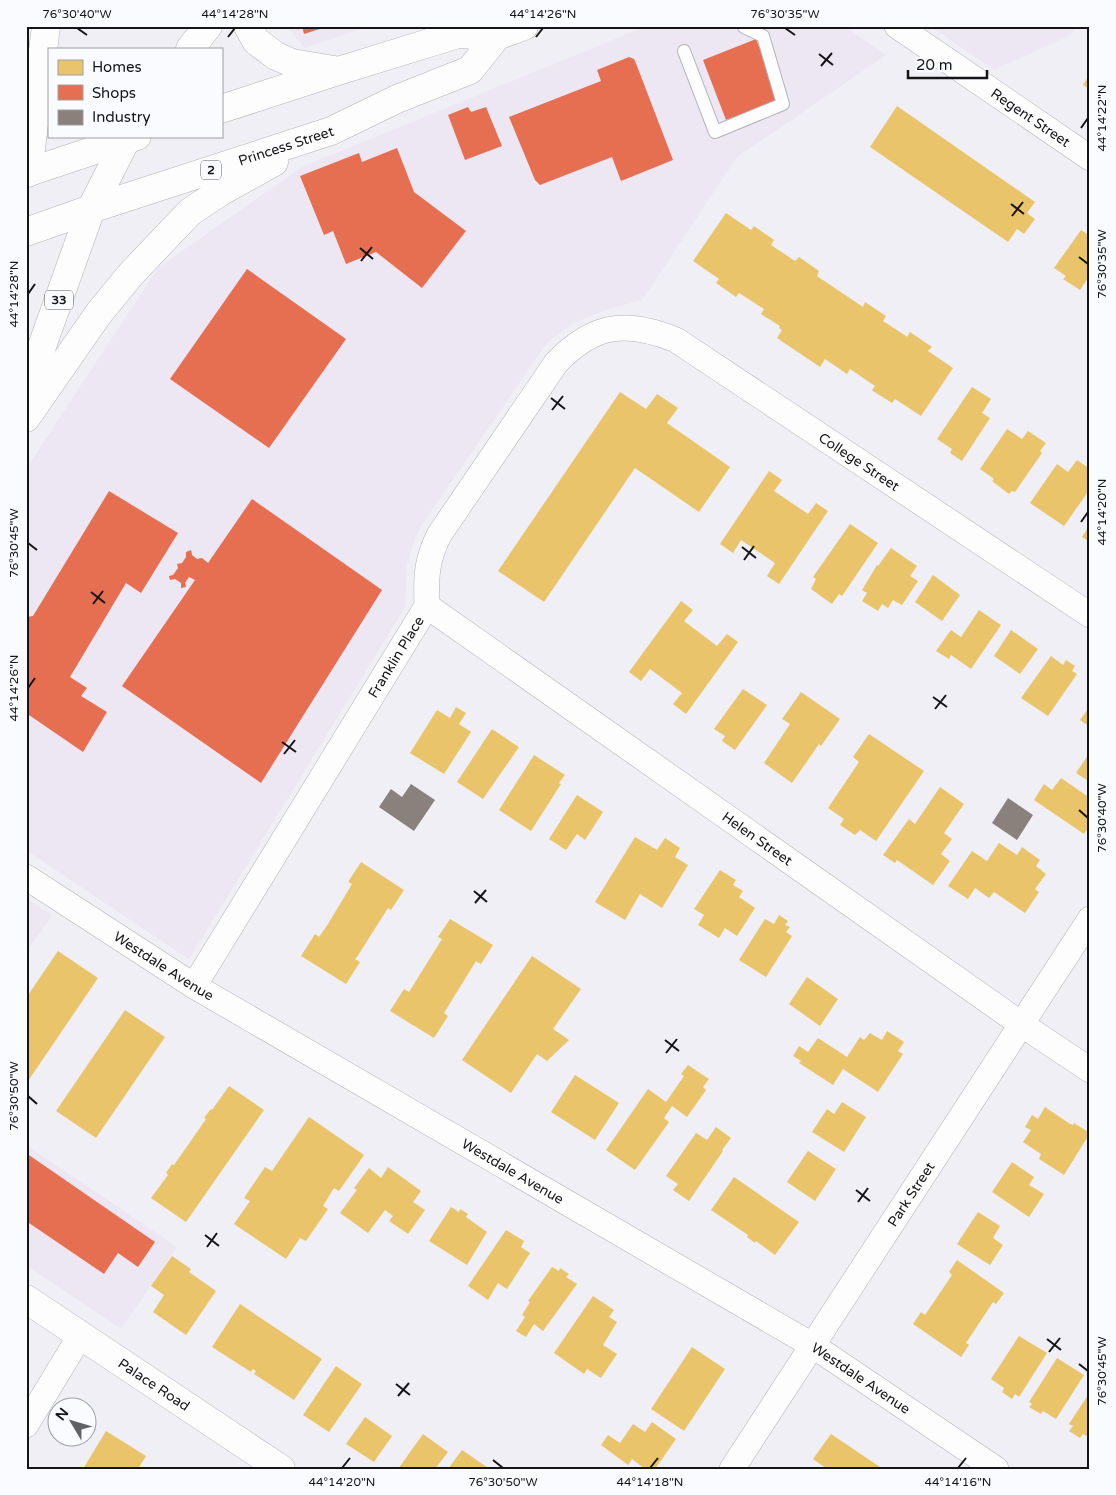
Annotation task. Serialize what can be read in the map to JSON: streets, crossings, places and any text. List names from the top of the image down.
{
  "streets": {
    "main road": [
      "Princess Street",
      "2",
      "33",
      "Palace Road"
    ],
    "street": [
      "Regent Street",
      "College Street",
      "Franklin Place",
      "Helen Street",
      "Westdale Avenue",
      "Park Street"
    ]
  },
  "crossings": [
    ["Princess Street", "33"],
    ["College Street", "Franklin Place"],
    ["Franklin Place", "Helen Street"],
    ["Franklin Place", "Westdale Avenue"],
    ["Helen Street", "Park Street"],
    ["Westdale Avenue", "Park Street"]
  ],
  "legend": ["Homes", "Shops", "Industry"],
  "scale_bar": "20 m",
  "north": "top left",
  "coordinates": [
    "76°30'40\"W",
    "44°14'28\"N",
    "44°14'26\"N",
    "76°30'35\"W",
    "44°14'22\"N",
    "44°14'20\"N",
    "76°30'45\"W",
    "76°30'50\"W",
    "44°14'18\"N",
    "44°14'16\"N"
  ]
}
